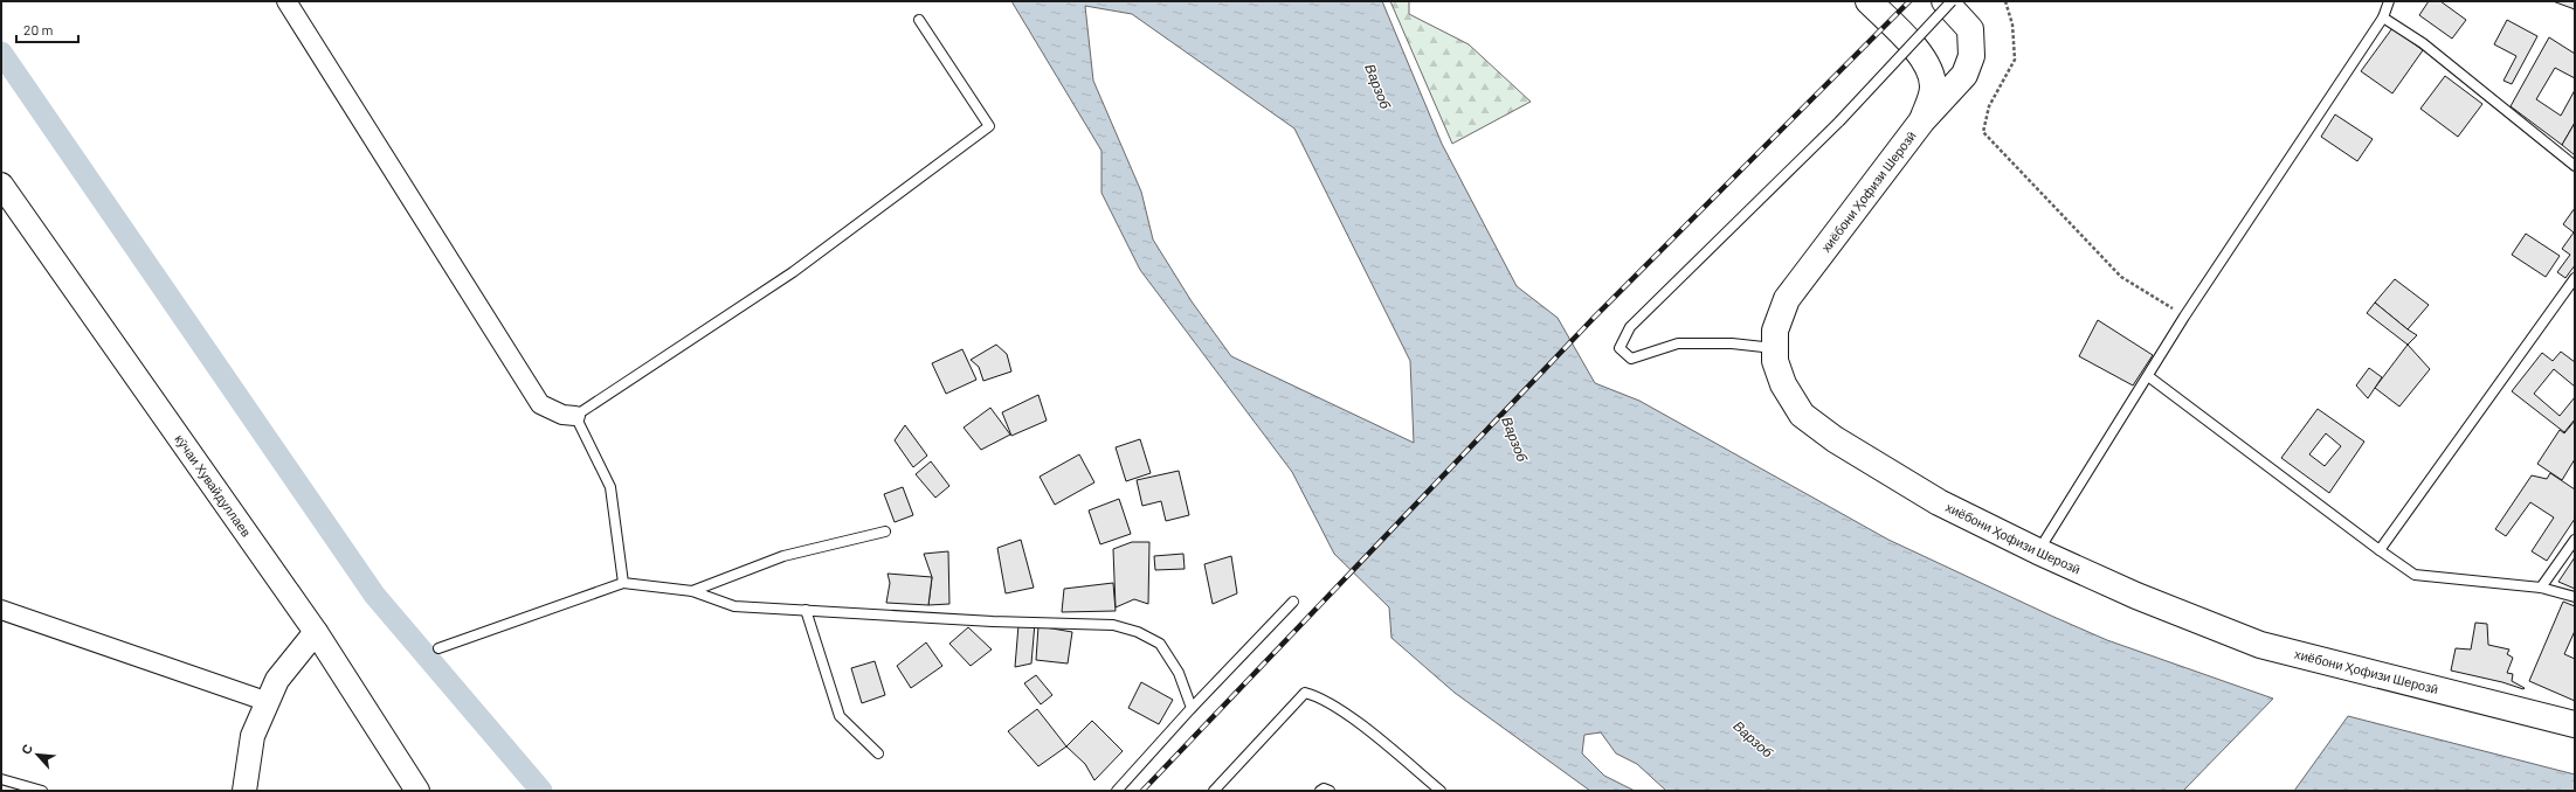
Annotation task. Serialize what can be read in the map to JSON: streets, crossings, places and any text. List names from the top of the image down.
{
  "streets": {
    "main road": ["хиёбони Ҳофизи Шерозӣ"],
    "street": ["кӯчаи Хувайдуллаев"]
  },
  "water": ["Варзоб"],
  "scale_bar": "20 m",
  "north": "top left"
}
